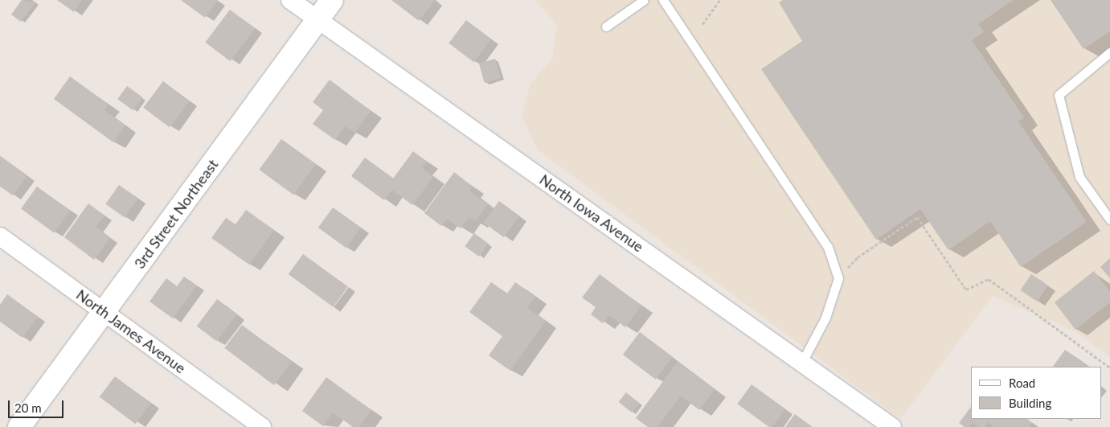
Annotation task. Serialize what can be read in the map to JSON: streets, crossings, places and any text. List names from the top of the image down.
{
  "streets": {
    "street": ["North Iowa Avenue", "3rd Street Northeast", "North James Avenue"]
  },
  "crossings": [
    ["North Iowa Avenue", "3rd Street Northeast"],
    ["3rd Street Northeast", "North James Avenue"]
  ],
  "legend": ["Road", "Building"],
  "scale_bar": "20 m"
}
